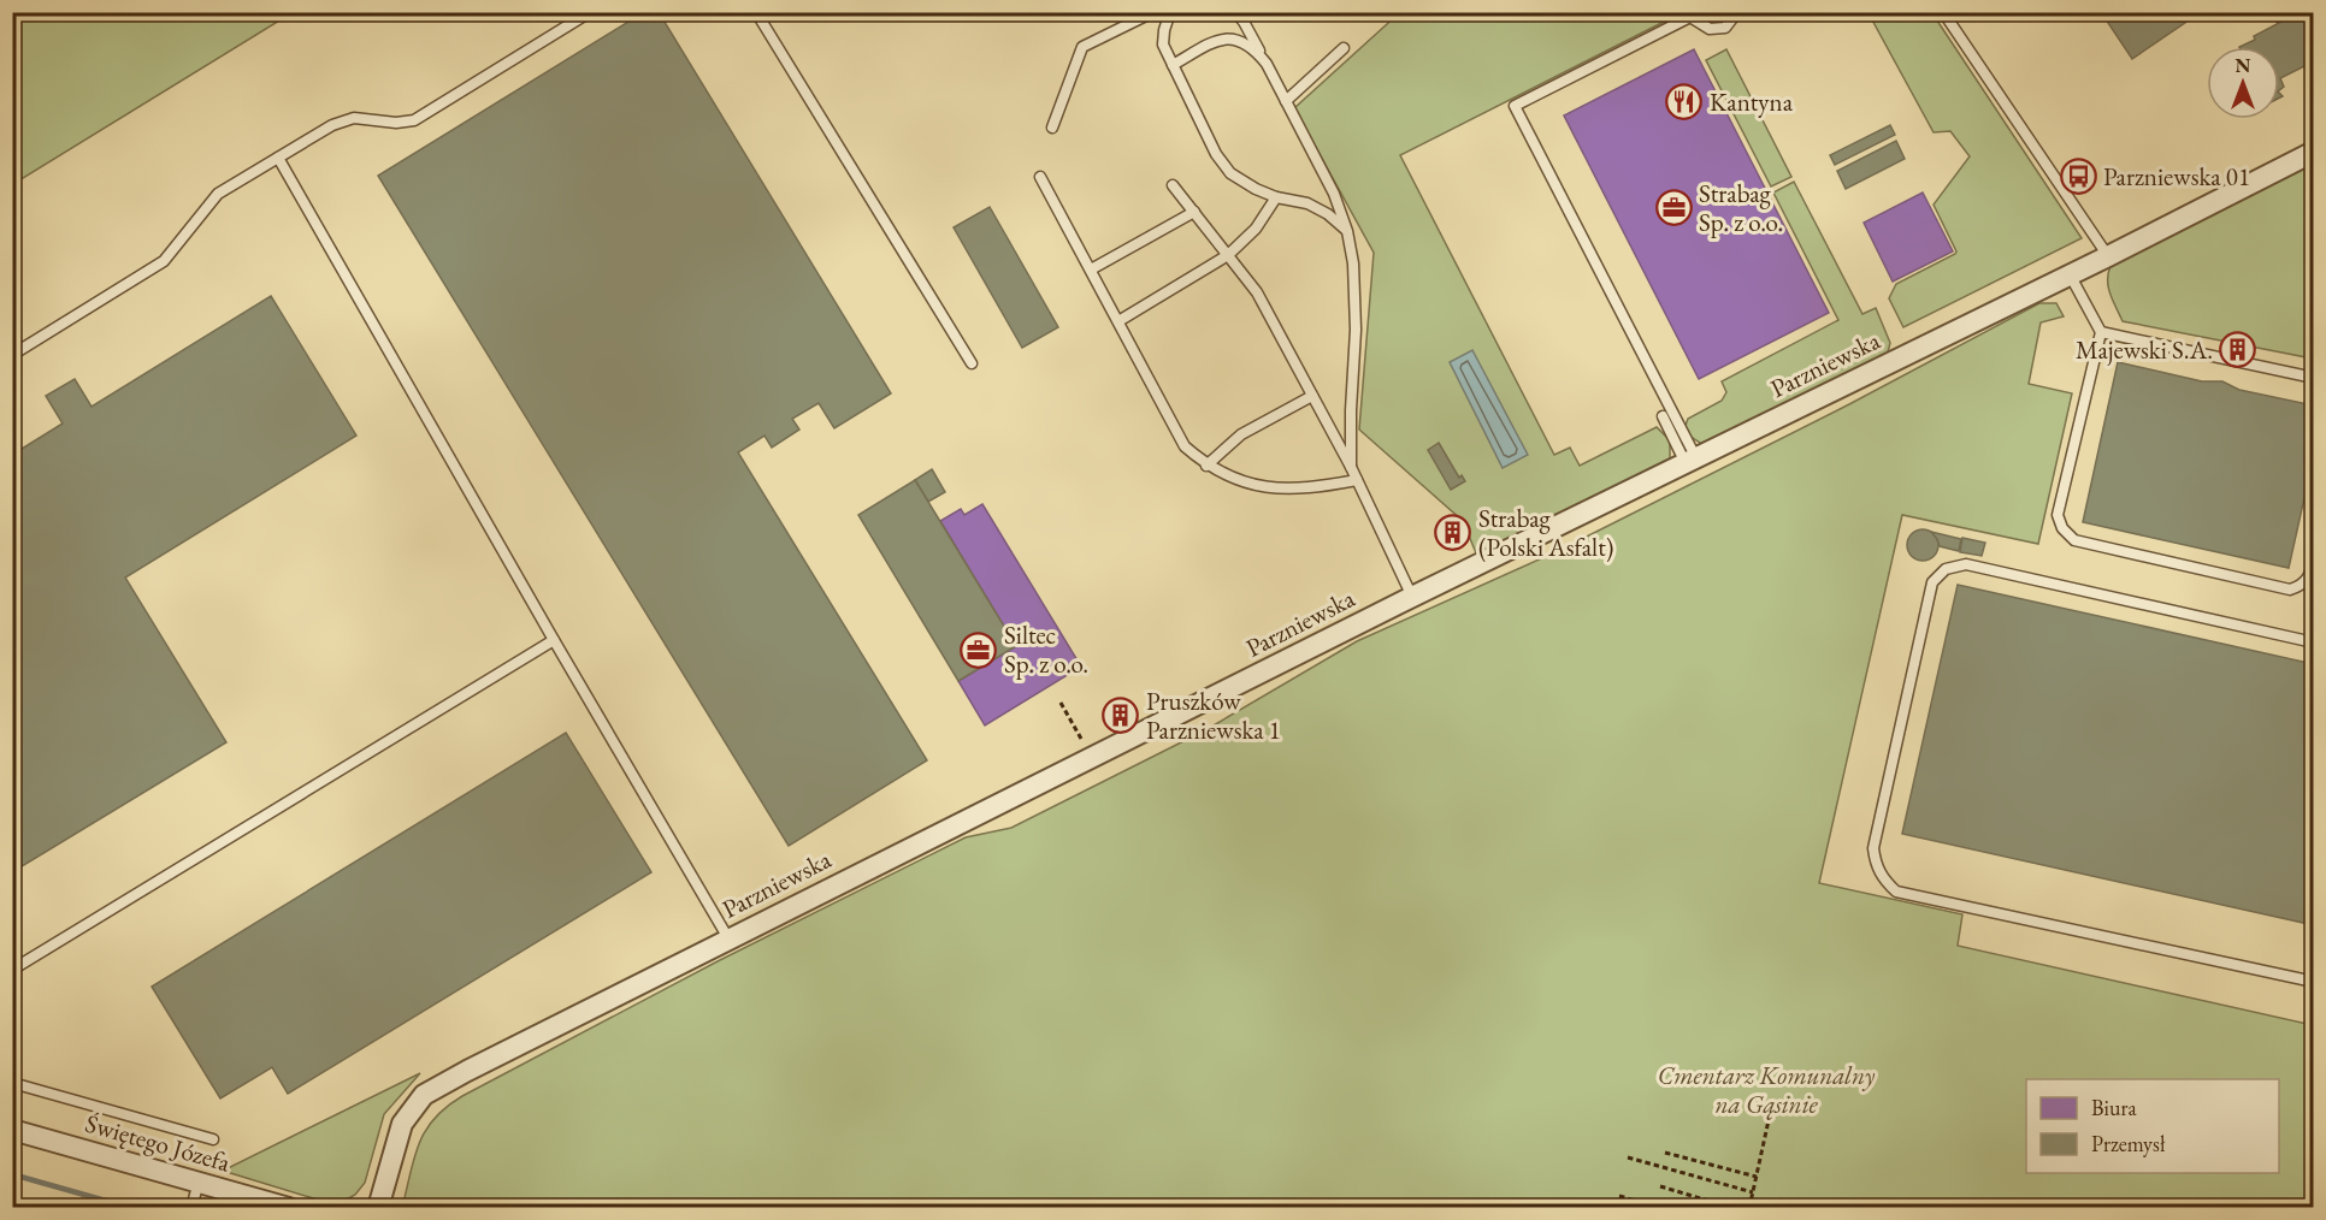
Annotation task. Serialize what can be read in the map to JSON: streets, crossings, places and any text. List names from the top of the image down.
{
  "streets": {
    "street": ["Parzniewska", "Świętego Józefa"]
  },
  "parks": ["Cmentarz Komunalny na Gąsinie"],
  "places": {
    "restaurant": ["Kantyna"],
    "bus stop": ["Parzniewska 01"],
    "office": ["Strabag Sp. z o.o.", "Siltec Sp. z o.o."],
    "building": ["Majewski S.A.", "Strabag (Polski Asfalt)", "Pruszków Parzniewska 1"]
  },
  "legend": ["Biura", "Przemysł"],
  "north": "top"
}
